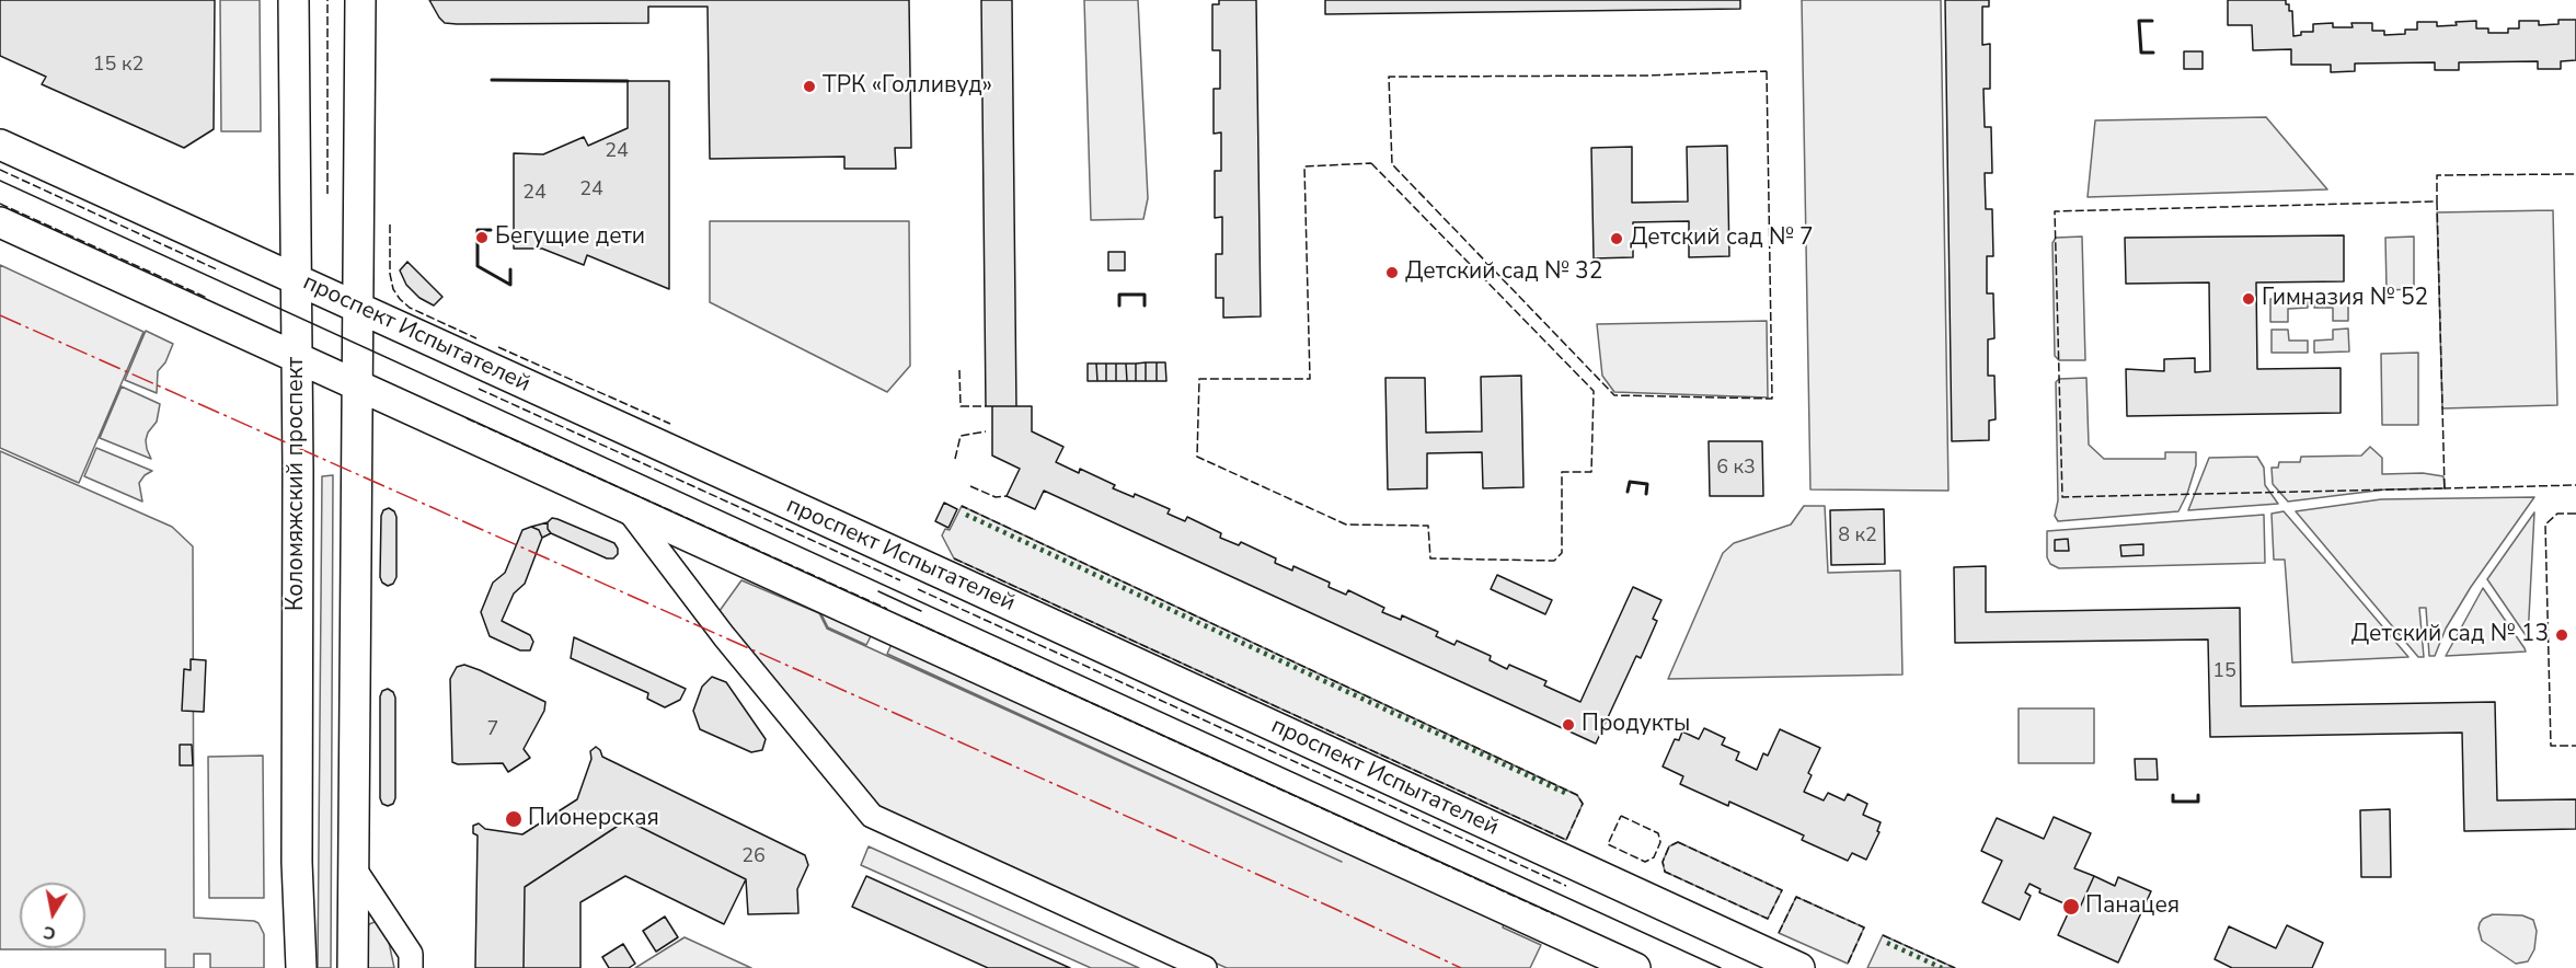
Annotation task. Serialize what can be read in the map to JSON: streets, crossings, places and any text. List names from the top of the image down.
{
  "streets": {
    "main road": ["проспект Испытателей", "Коломяжский проспект"]
  },
  "crossings": [
    ["проспект Испытателей", "Коломяжский проспект"]
  ],
  "places": [
    "ТРК «Голливуд»",
    "Бегущие дети",
    "Детский сад № 7",
    "Детский сад № 32",
    "Гимназия № 52",
    "Детский сад № 13",
    "Продукты",
    "Пионерская",
    "Панацея"
  ],
  "house_numbers": [
    "15 к2",
    "24",
    "24",
    "24",
    "6 к3",
    "8 к2",
    "15",
    "7",
    "26"
  ],
  "north": "bottom"
}
